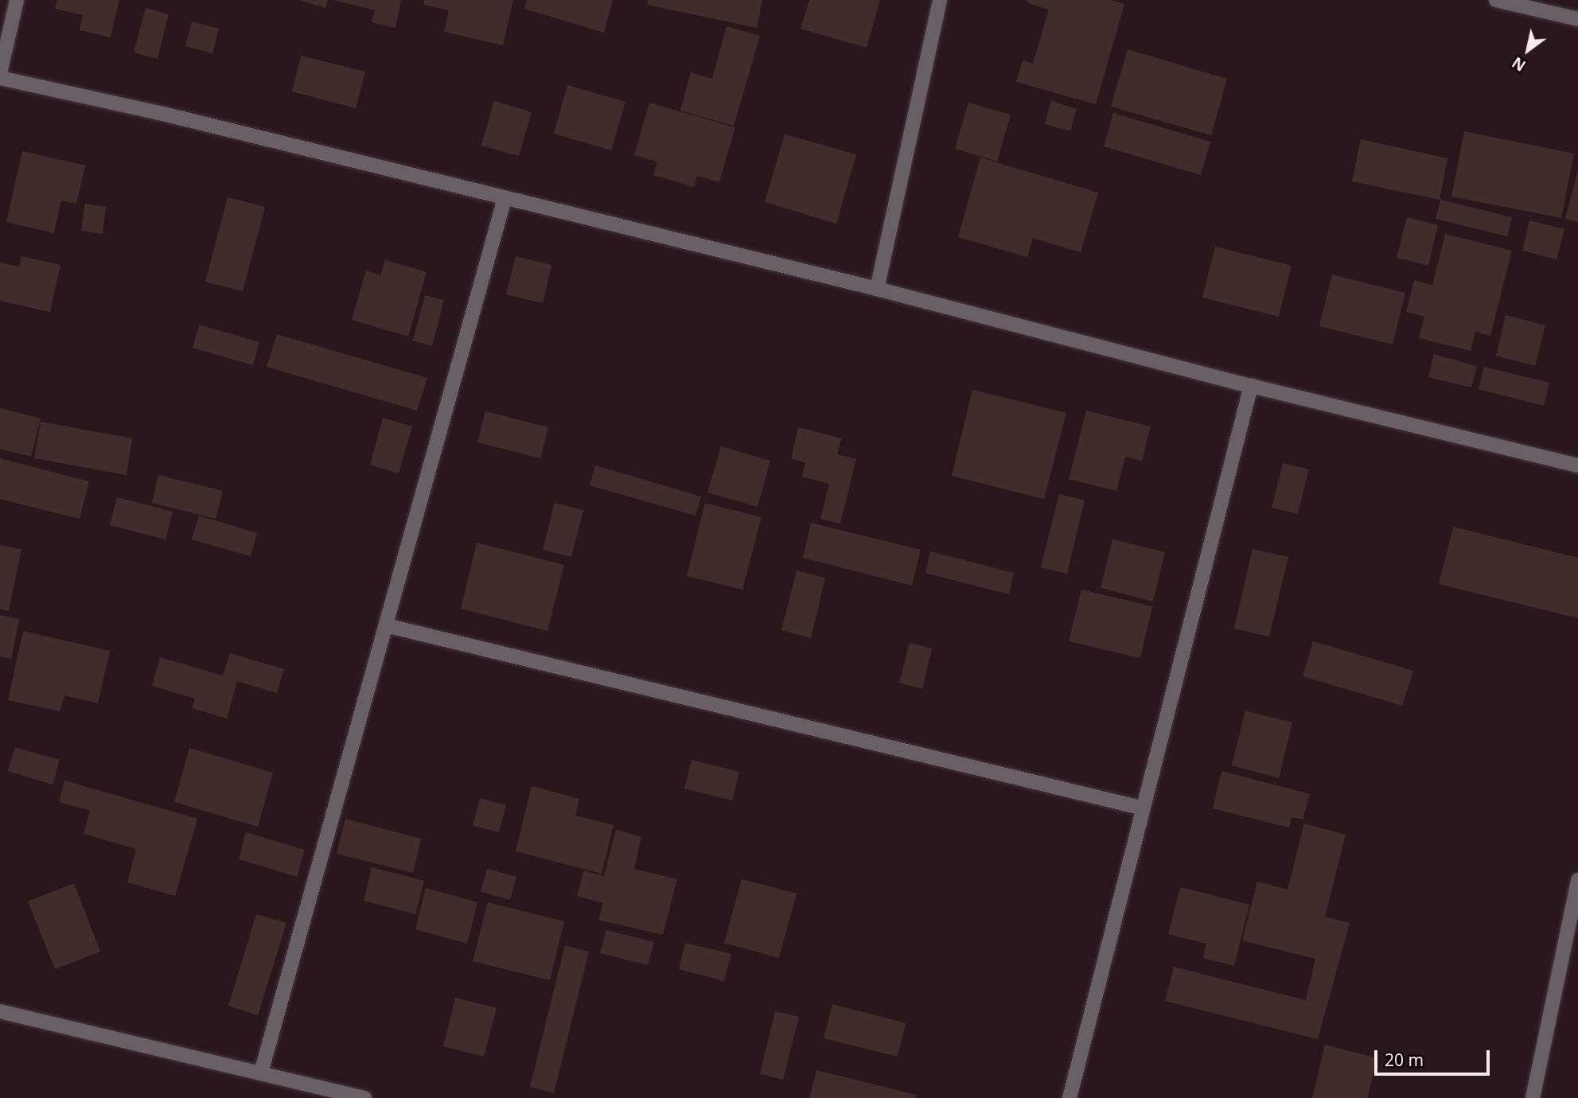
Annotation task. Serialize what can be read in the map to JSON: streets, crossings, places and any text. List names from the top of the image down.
{
  "scale_bar": "20 m",
  "north": "bottom left"
}
